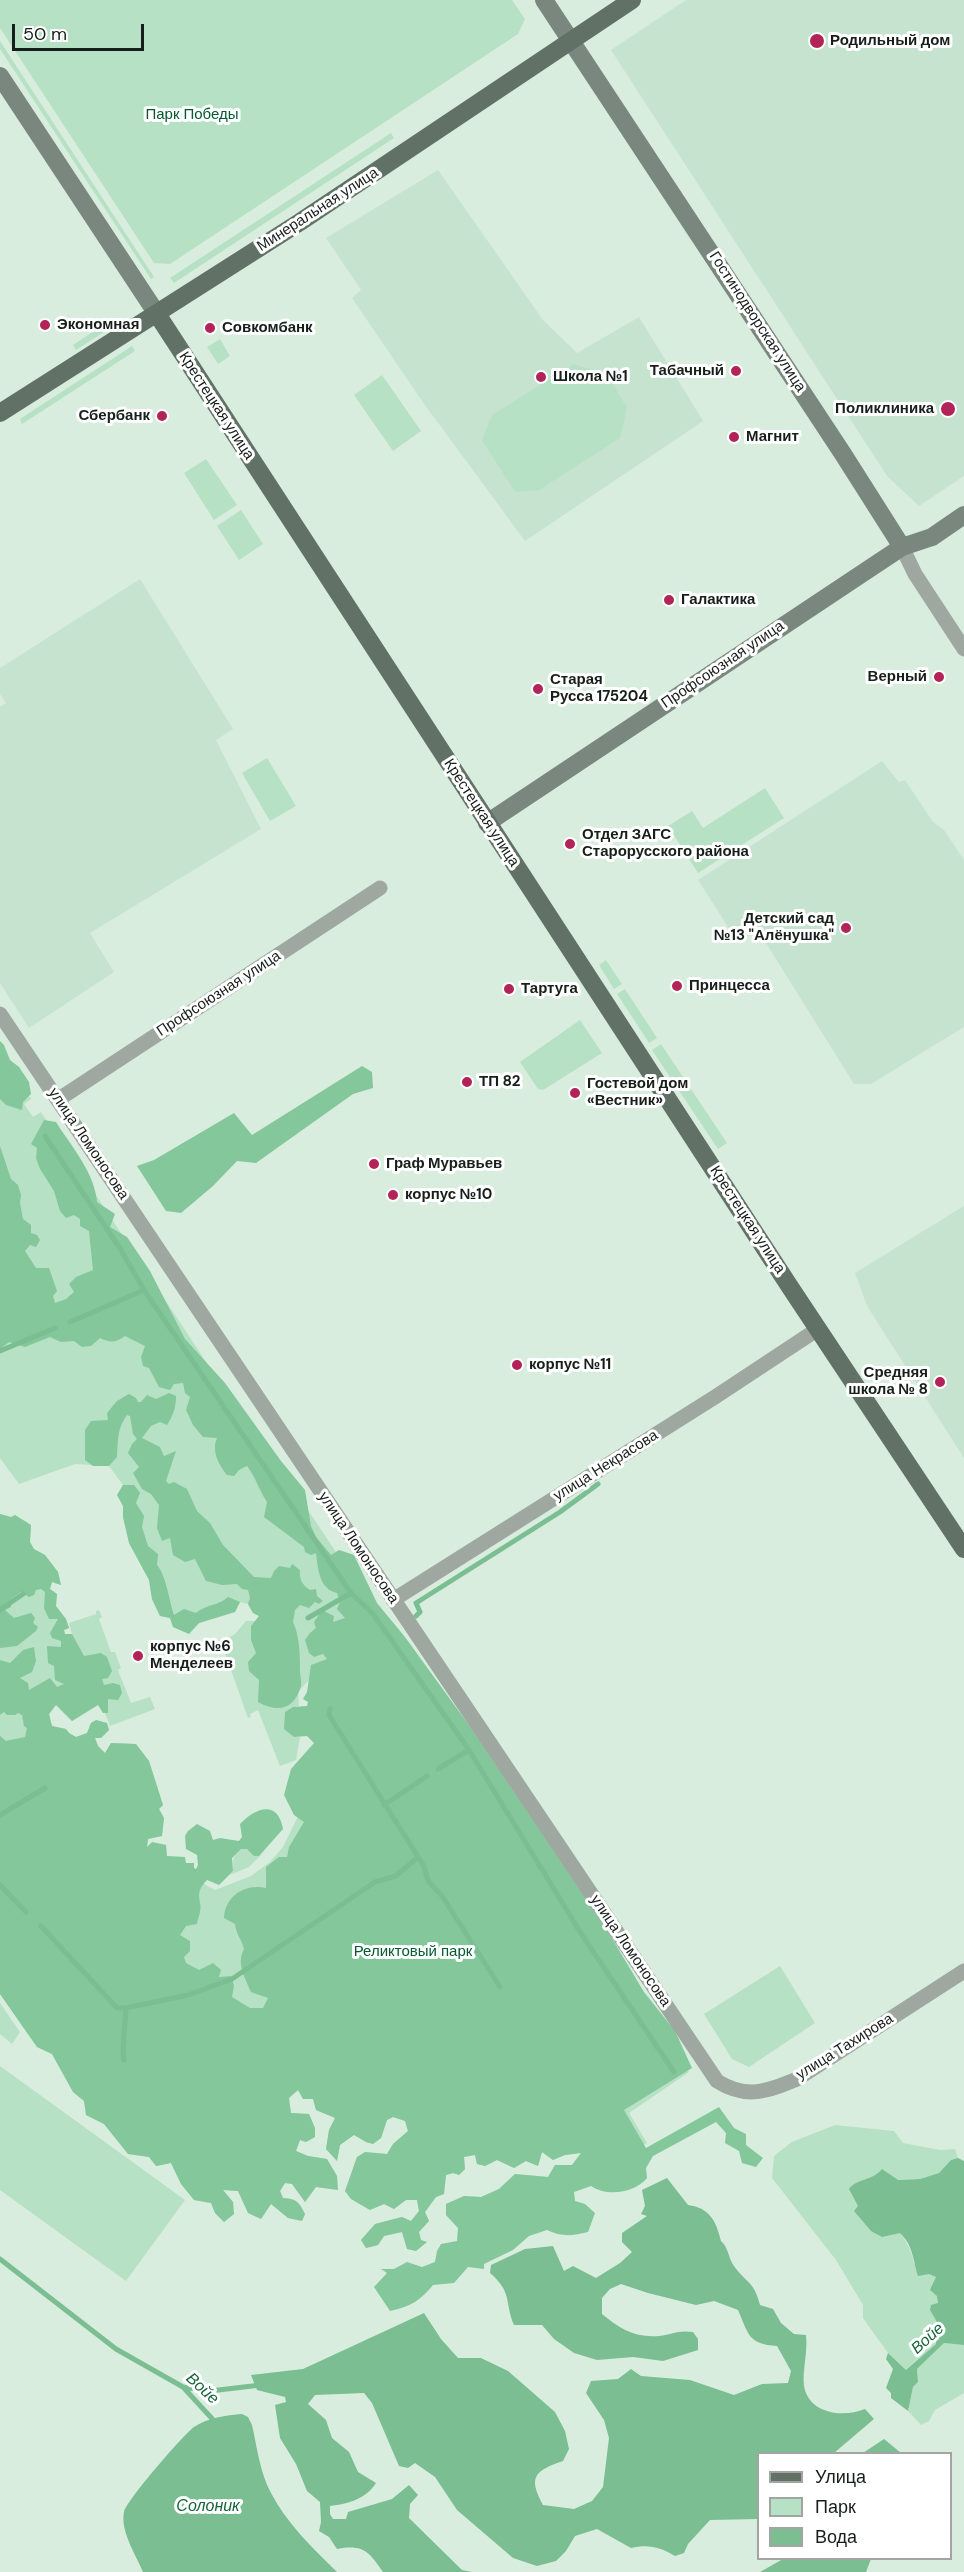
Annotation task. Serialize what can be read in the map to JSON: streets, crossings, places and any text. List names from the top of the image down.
{
  "streets": {
    "main road": ["Минеральная улица", "Крестецкая улица"],
    "street": [
      "Гостинодворская улица",
      "Профсоюзная улица",
      "улица Ломоносова",
      "улица Некрасова",
      "улица Тахирова"
    ]
  },
  "crossings": [
    ["Минеральная улица", "Гостинодворская улица"],
    ["Минеральная улица", "Крестецкая улица"],
    ["Гостинодворская улица", "Профсоюзная улица"],
    ["Крестецкая улица", "Профсоюзная улица"],
    ["Крестецкая улица", "улица Некрасова"],
    ["Профсоюзная улица", "улица Ломоносова"],
    ["улица Ломоносова", "улица Некрасова"],
    ["улица Ломоносова", "улица Тахирова"]
  ],
  "water": ["Войе", "Солоник"],
  "parks": ["Парк Победы", "Реликтовый парк"],
  "places": [
    "Родильный дом",
    "Экономная",
    "Совкомбанк",
    "Табачный",
    "Школа №1",
    "Поликлиника",
    "Сбербанк",
    "Магнит",
    "Галактика",
    "Верный",
    "Старая Русса 175204",
    "Отдел ЗАГС Старорусского района",
    "Детский сад №13 \"Алёнушка\"",
    "Принцесса",
    "Тартуга",
    "ТП 82",
    "Гостевой дом «Вестник»",
    "Граф Муравьев",
    "корпус №10",
    "корпус №11",
    "Средняя школа № 8",
    "корпус №6 Менделеев"
  ],
  "legend": ["Улица", "Парк", "Вода"],
  "scale_bar": "50 m"
}
